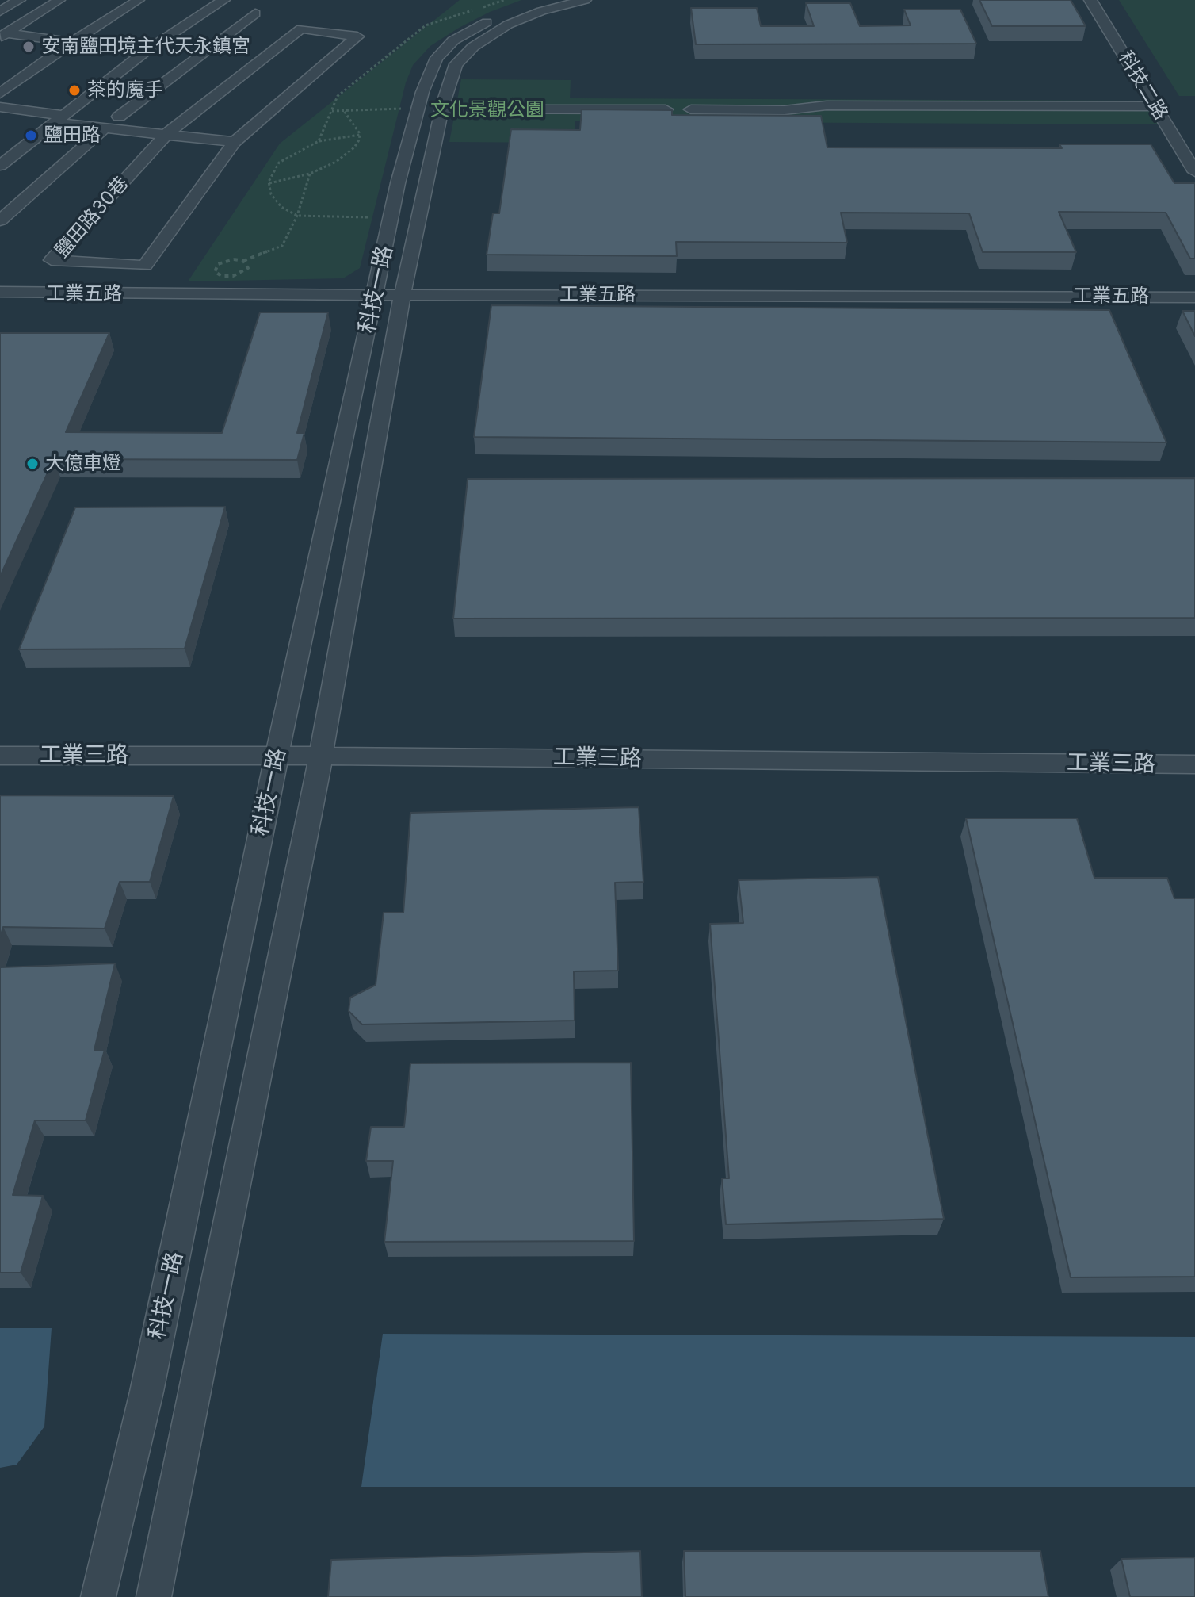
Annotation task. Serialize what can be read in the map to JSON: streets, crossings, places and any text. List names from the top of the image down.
{
  "streets": {
    "street": [
      "科技二路",
      "鹽田路30巷",
      "科技一路",
      "工業五路",
      "工業三路"
    ]
  },
  "crossings": [
    ["科技一路", "工業五路"],
    ["科技一路", "工業三路"]
  ],
  "parks": ["文化景觀公園"],
  "places": [
    "安南鹽田境主代天永鎮宮",
    "茶的魔手",
    "鹽田路",
    "大億車燈"
  ]
}
